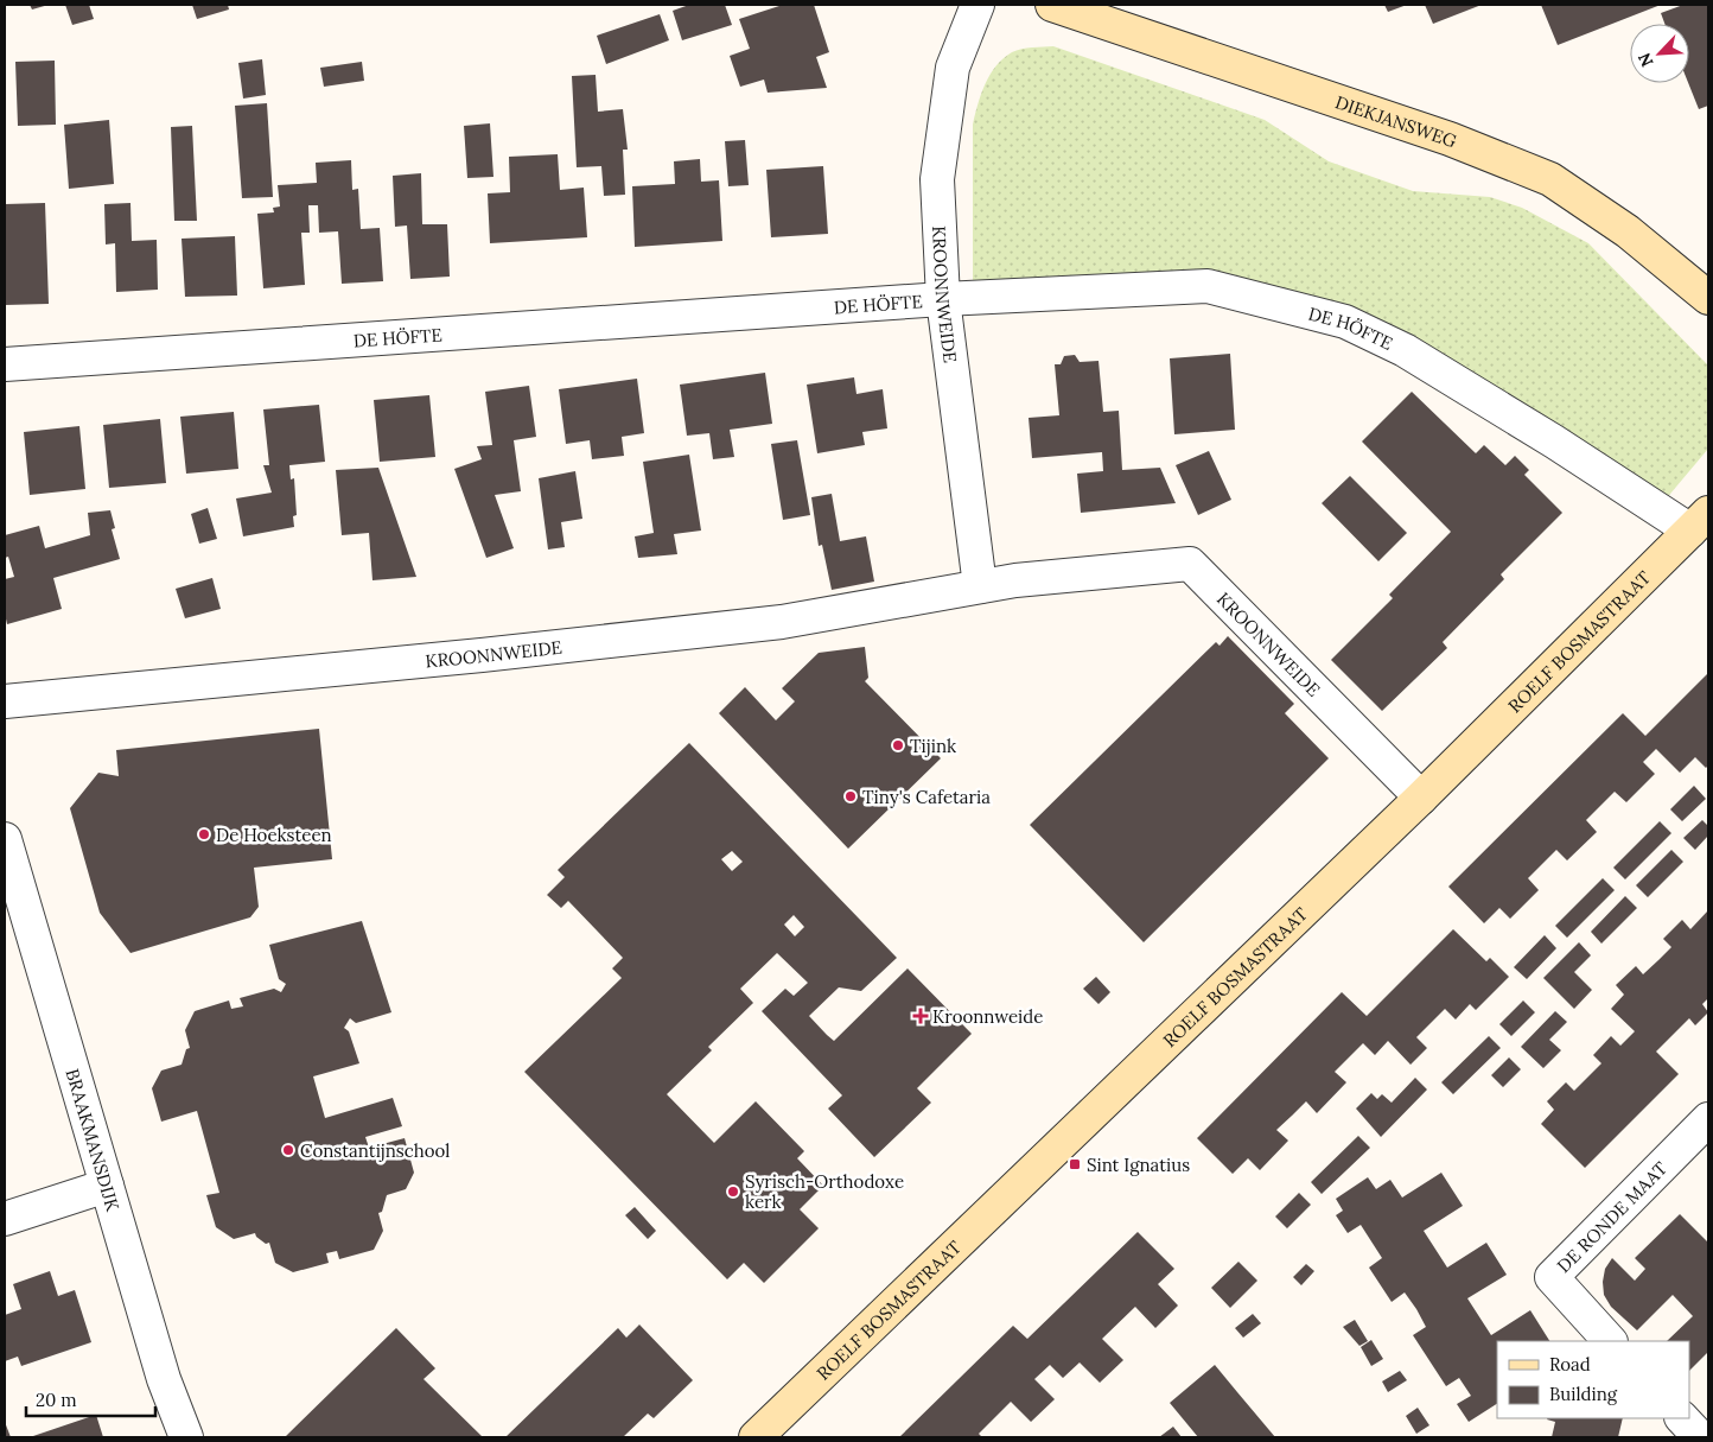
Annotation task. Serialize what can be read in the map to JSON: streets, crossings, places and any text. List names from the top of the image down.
{
  "streets": {
    "main road": ["DIEKJANSWEG", "ROELF BOSMASTRAAT"],
    "street": [
      "KROONNWEIDE",
      "DE HÖFTE",
      "BRAAKMANSDIJK",
      "DE RONDE MAAT"
    ]
  },
  "crossings": [
    ["KROONNWEIDE", "DE HÖFTE"],
    ["KROONNWEIDE", "ROELF BOSMASTRAAT"],
    ["DE HÖFTE", "ROELF BOSMASTRAAT"]
  ],
  "places": {
    "other": [
      "Tijink",
      "Tiny's Cafetaria",
      "De Hoeksteen",
      "Constantijnschool",
      "Syrisch-Orthodoxe kerk"
    ],
    "health": ["Kroonnweide"],
    "transit": ["Sint Ignatius"]
  },
  "legend": ["Road", "Building"],
  "scale_bar": "20 m",
  "north": "bottom left"
}
